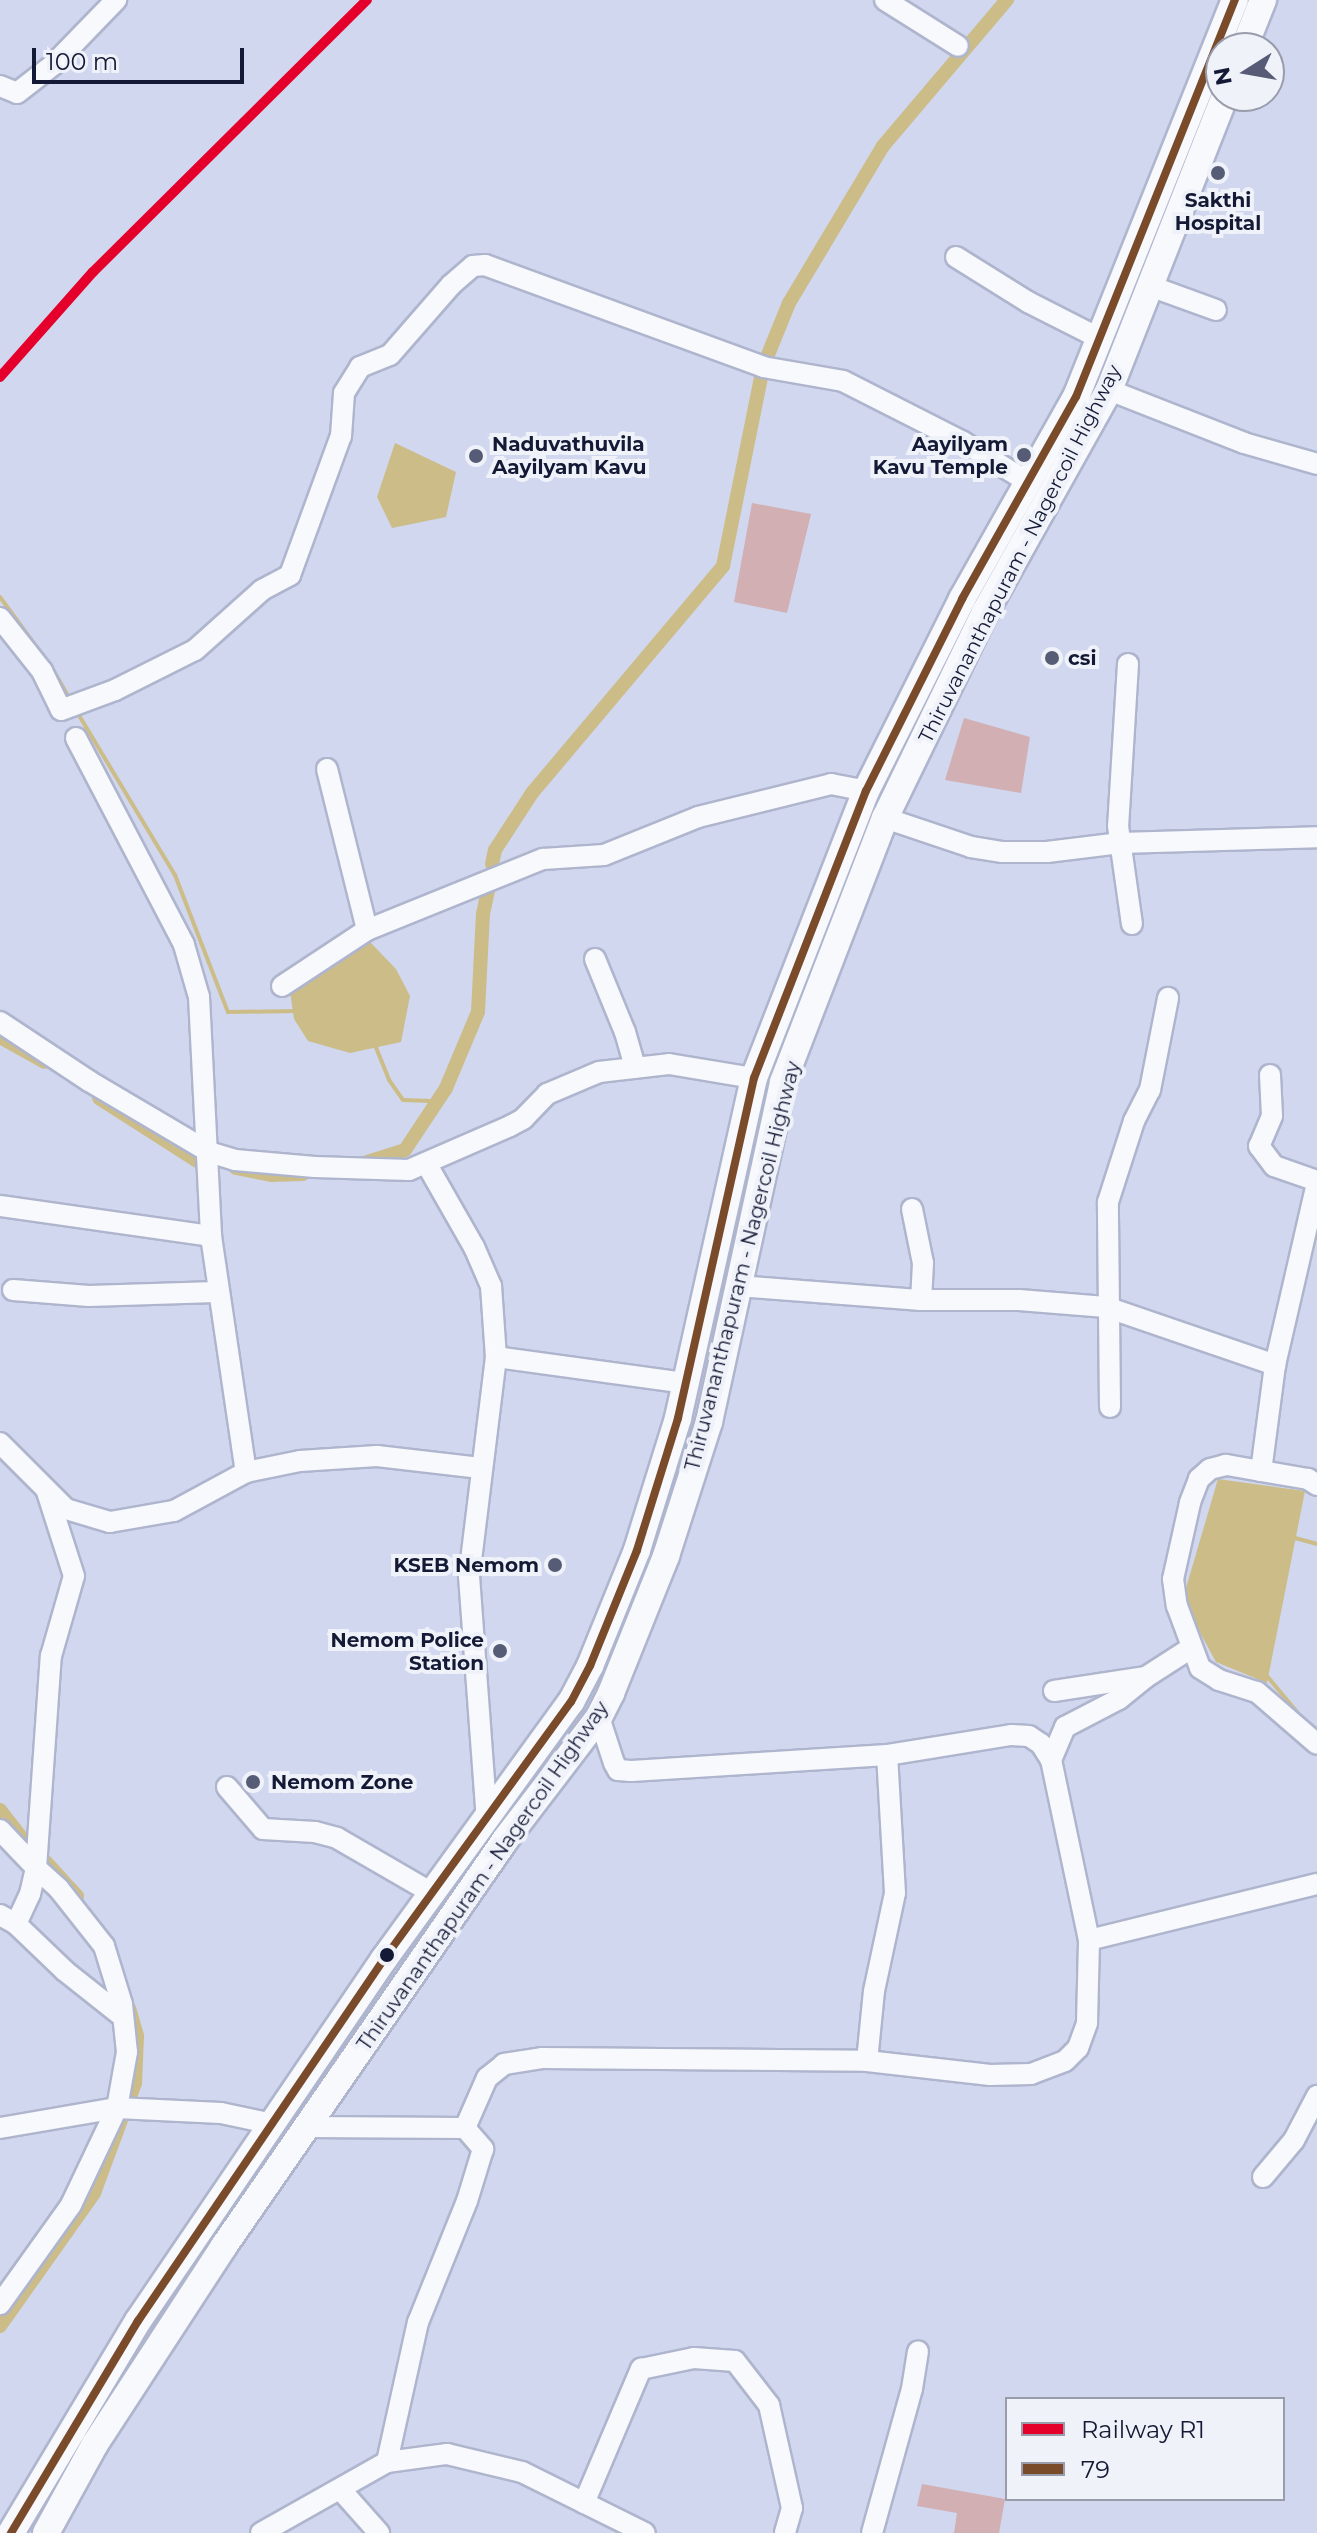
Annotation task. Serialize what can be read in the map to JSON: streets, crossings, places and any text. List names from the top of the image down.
{
  "streets": {
    "main road": ["Thiruvananthapuram - Nagercoil Highway"]
  },
  "places": [
    "Sakthi Hospital",
    "Aayilyam Kavu Temple",
    "Naduvathuvila Aayilyam Kavu",
    "csi",
    "KSEB Nemom",
    "Nemom Police Station",
    "Nemom Zone"
  ],
  "lines": ["rail line R1", "transit line 79"],
  "legend": ["Railway R1", "79"],
  "scale_bar": "100 m",
  "north": "left"
}
